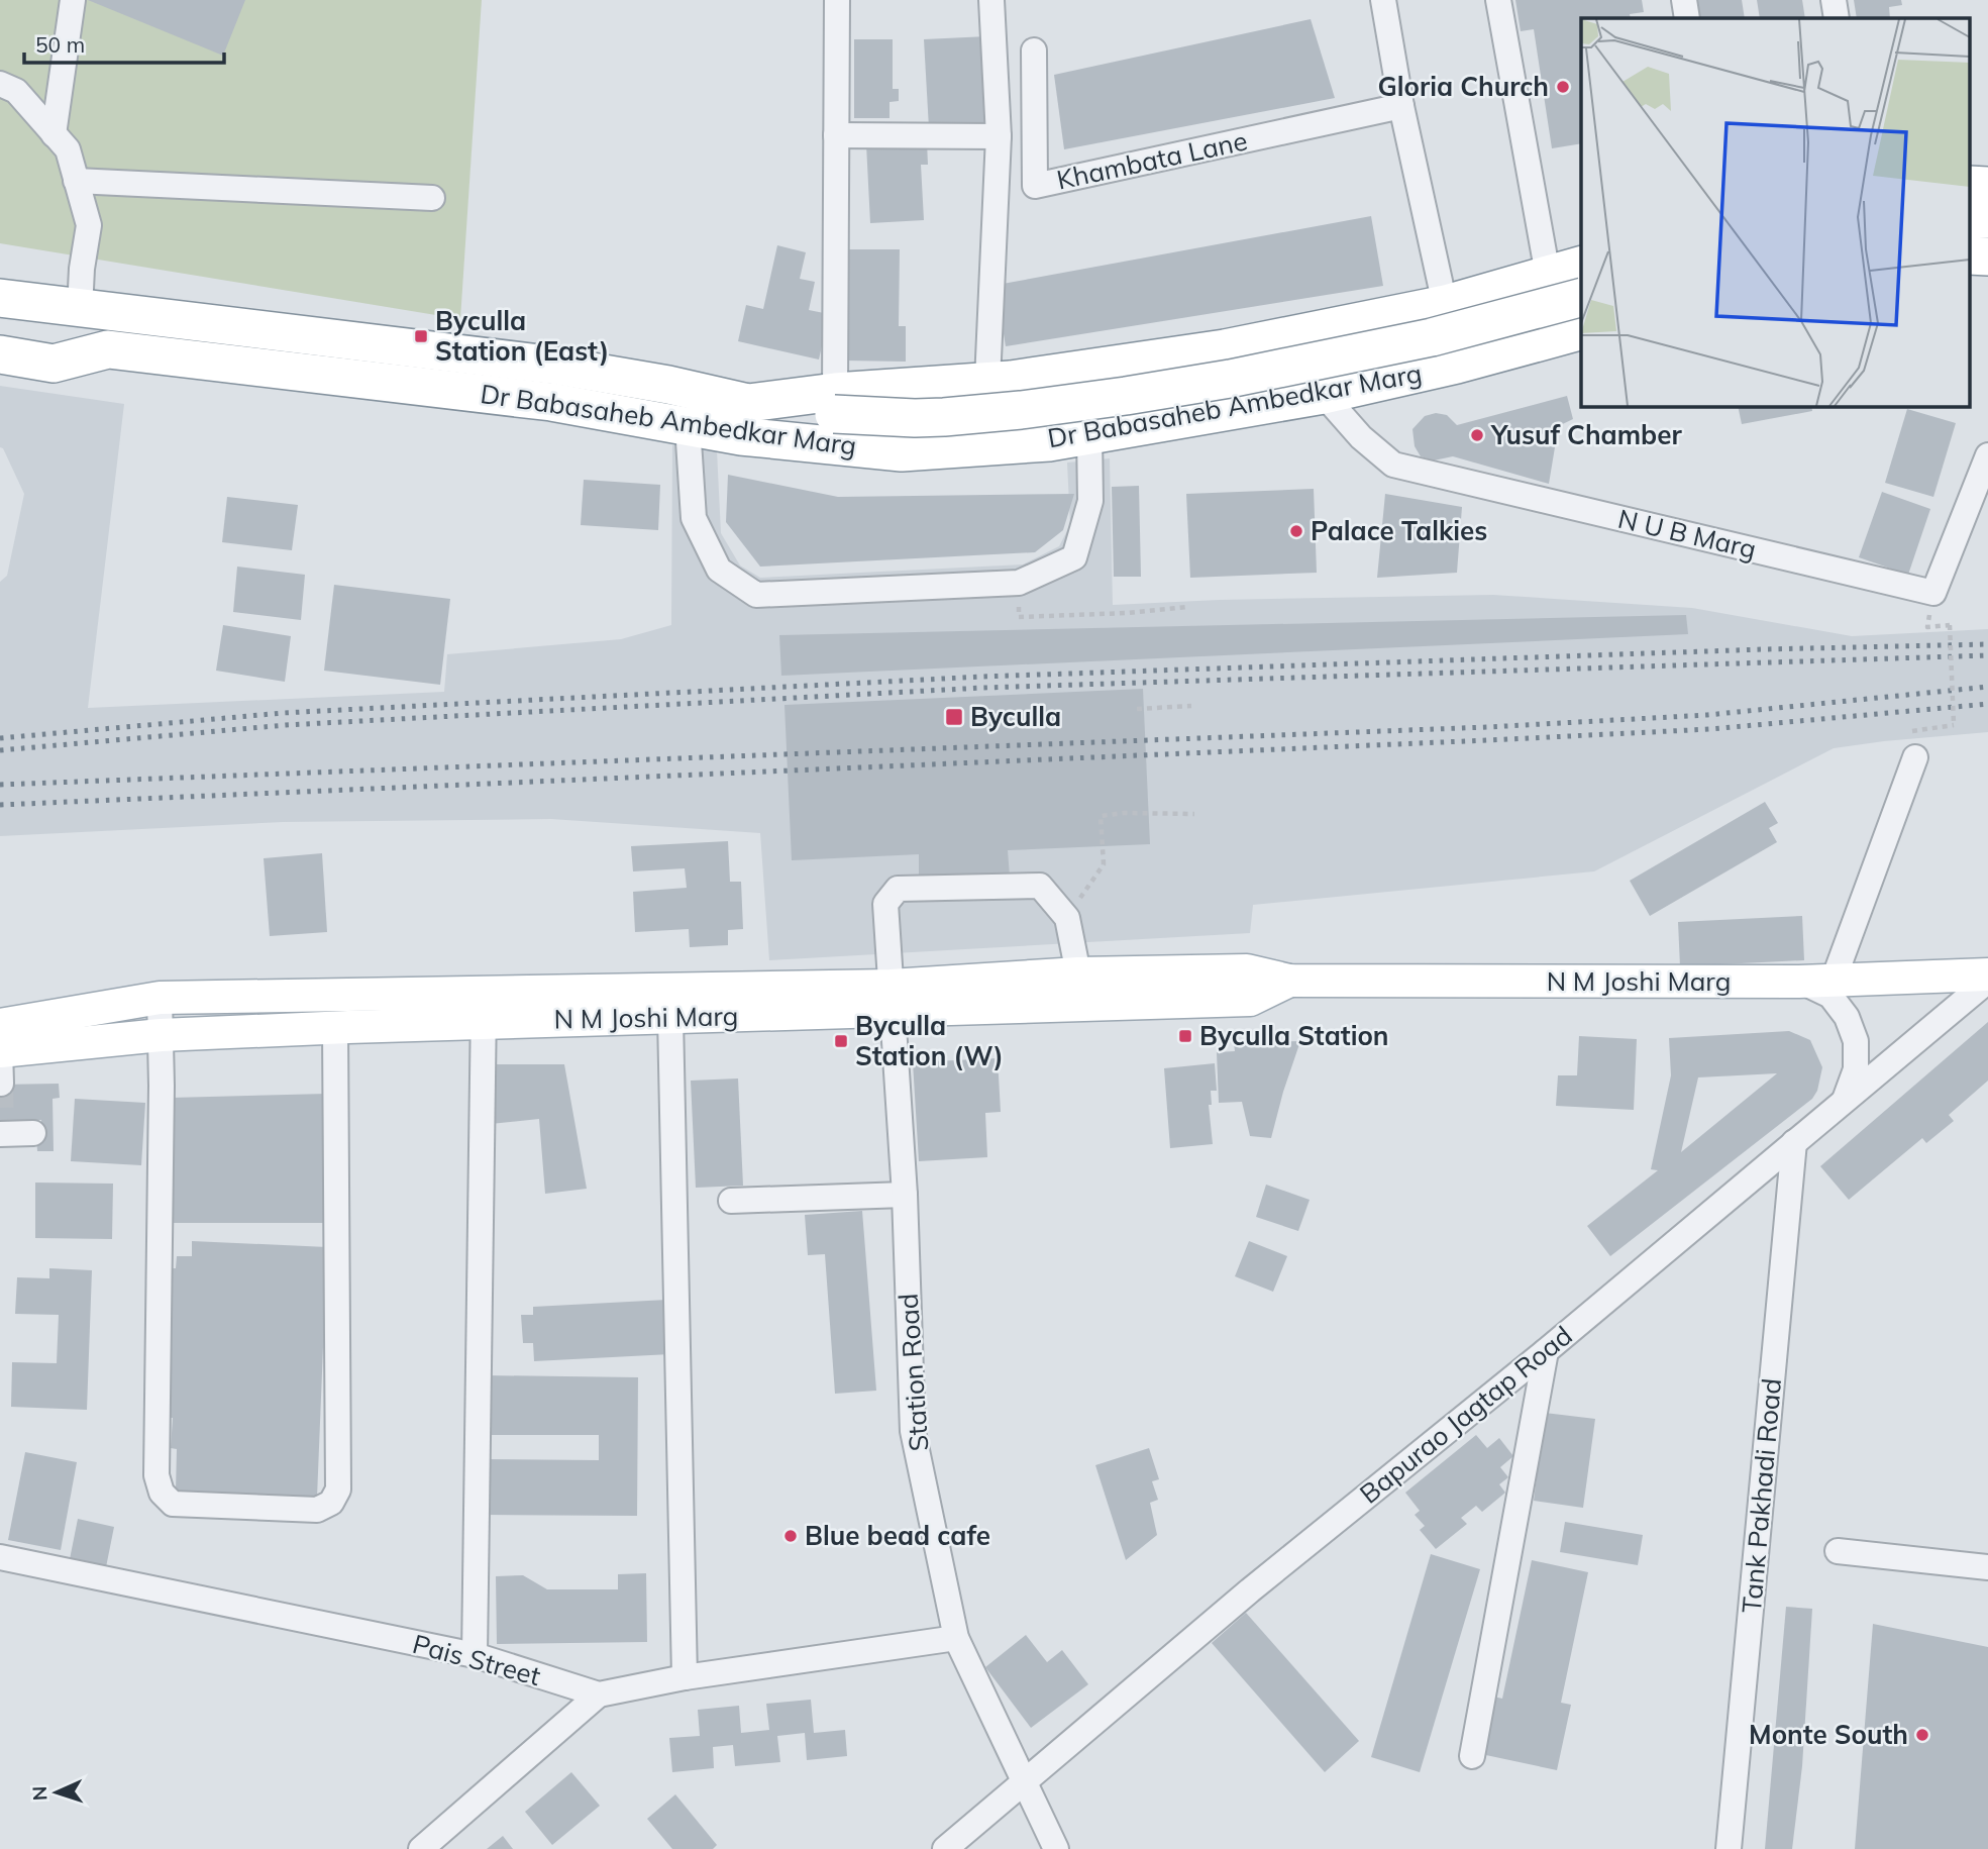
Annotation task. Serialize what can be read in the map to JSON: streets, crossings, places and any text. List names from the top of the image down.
{
  "streets": {
    "highway": ["Dr Babasaheb Ambedkar Marg"],
    "main road": ["N M Joshi Marg"],
    "street": [
      "Khambata Lane",
      "N U B Marg",
      "Station Road",
      "Bapurao Jagtap Road",
      "Tank Pakhadi Road",
      "Pais Street"
    ]
  },
  "crossings": [
    ["Dr Babasaheb Ambedkar Marg", "N U B Marg"],
    ["N M Joshi Marg", "Station Road"],
    ["Station Road", "Bapurao Jagtap Road"],
    ["Station Road", "Pais Street"],
    ["Bapurao Jagtap Road", "Tank Pakhadi Road"]
  ],
  "places": {
    "other": [
      "Gloria Church",
      "Yusuf Chamber",
      "Palace Talkies",
      "Blue bead cafe",
      "Monte South"
    ],
    "transit": [
      "Byculla Station (East)",
      "Byculla",
      "Byculla Station",
      "Byculla Station (W)"
    ]
  },
  "scale_bar": "50 m",
  "north": "left"
}
